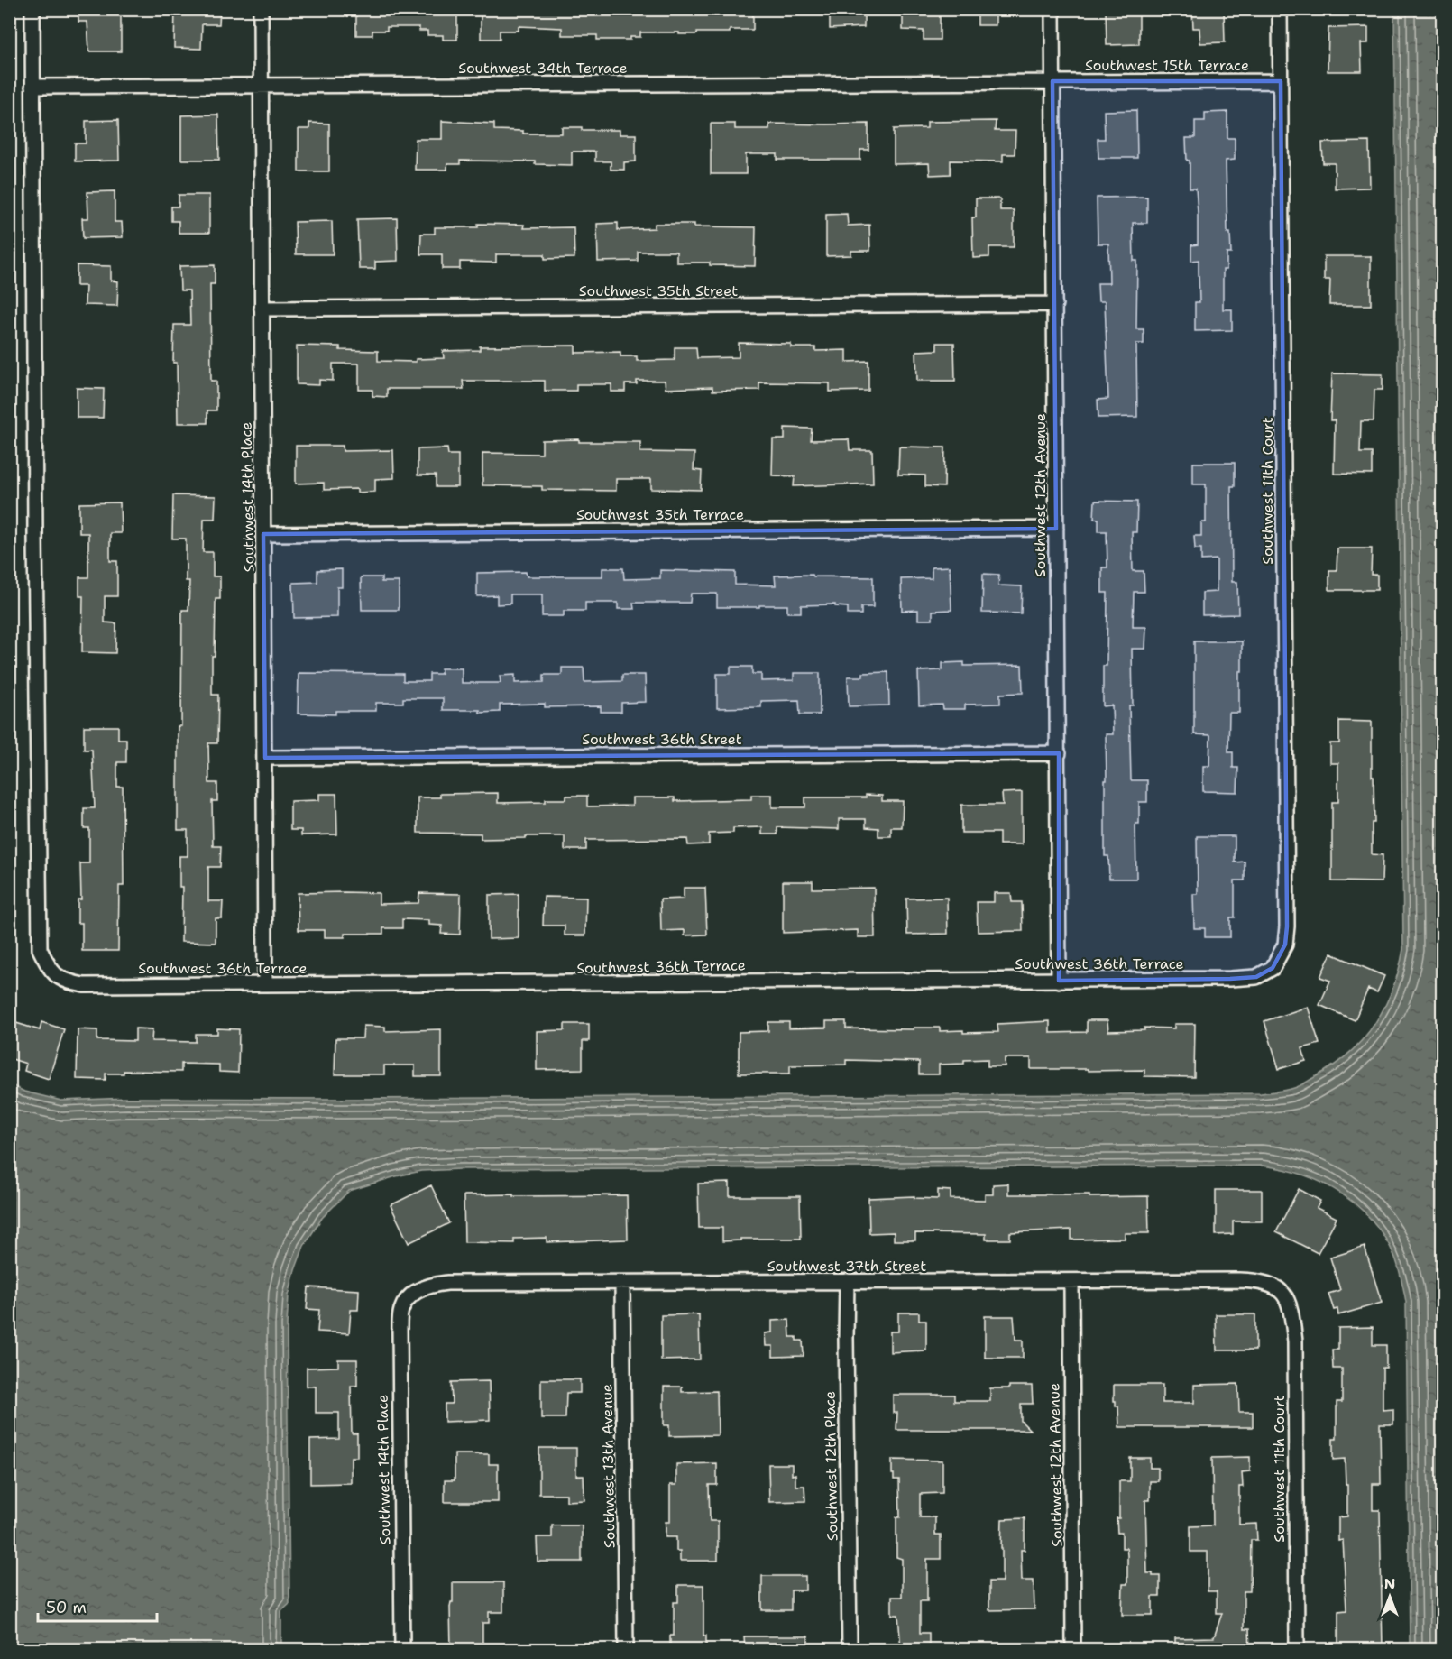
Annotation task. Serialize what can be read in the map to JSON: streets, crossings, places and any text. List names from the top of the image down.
{
  "streets": {
    "street": [
      "Southwest 15th Terrace",
      "Southwest 34th Terrace",
      "Southwest 35th Street",
      "Southwest 11th Court",
      "Southwest 12th Avenue",
      "Southwest 14th Place",
      "Southwest 35th Terrace",
      "Southwest 36th Street",
      "Southwest 36th Terrace",
      "Southwest 37th Street",
      "Southwest 13th Avenue",
      "Southwest 12th Place"
    ]
  },
  "crossings": [
    ["Southwest 15th Terrace", "Southwest 34th Terrace"],
    ["Southwest 15th Terrace", "Southwest 11th Court"],
    ["Southwest 15th Terrace", "Southwest 12th Avenue"],
    ["Southwest 34th Terrace", "Southwest 12th Avenue"],
    ["Southwest 34th Terrace", "Southwest 14th Place"],
    ["Southwest 34th Terrace", "Southwest 36th Terrace"],
    ["Southwest 35th Street", "Southwest 12th Avenue"],
    ["Southwest 35th Street", "Southwest 14th Place"],
    ["Southwest 11th Court", "Southwest 36th Terrace"],
    ["Southwest 11th Court", "Southwest 37th Street"],
    ["Southwest 12th Avenue", "Southwest 35th Terrace"],
    ["Southwest 12th Avenue", "Southwest 36th Street"],
    ["Southwest 12th Avenue", "Southwest 36th Terrace"],
    ["Southwest 12th Avenue", "Southwest 37th Street"],
    ["Southwest 14th Place", "Southwest 35th Terrace"],
    ["Southwest 14th Place", "Southwest 36th Street"],
    ["Southwest 14th Place", "Southwest 36th Terrace"],
    ["Southwest 14th Place", "Southwest 37th Street"],
    ["Southwest 37th Street", "Southwest 13th Avenue"],
    ["Southwest 37th Street", "Southwest 12th Place"]
  ],
  "scale_bar": "50 m",
  "north": "top"
}
